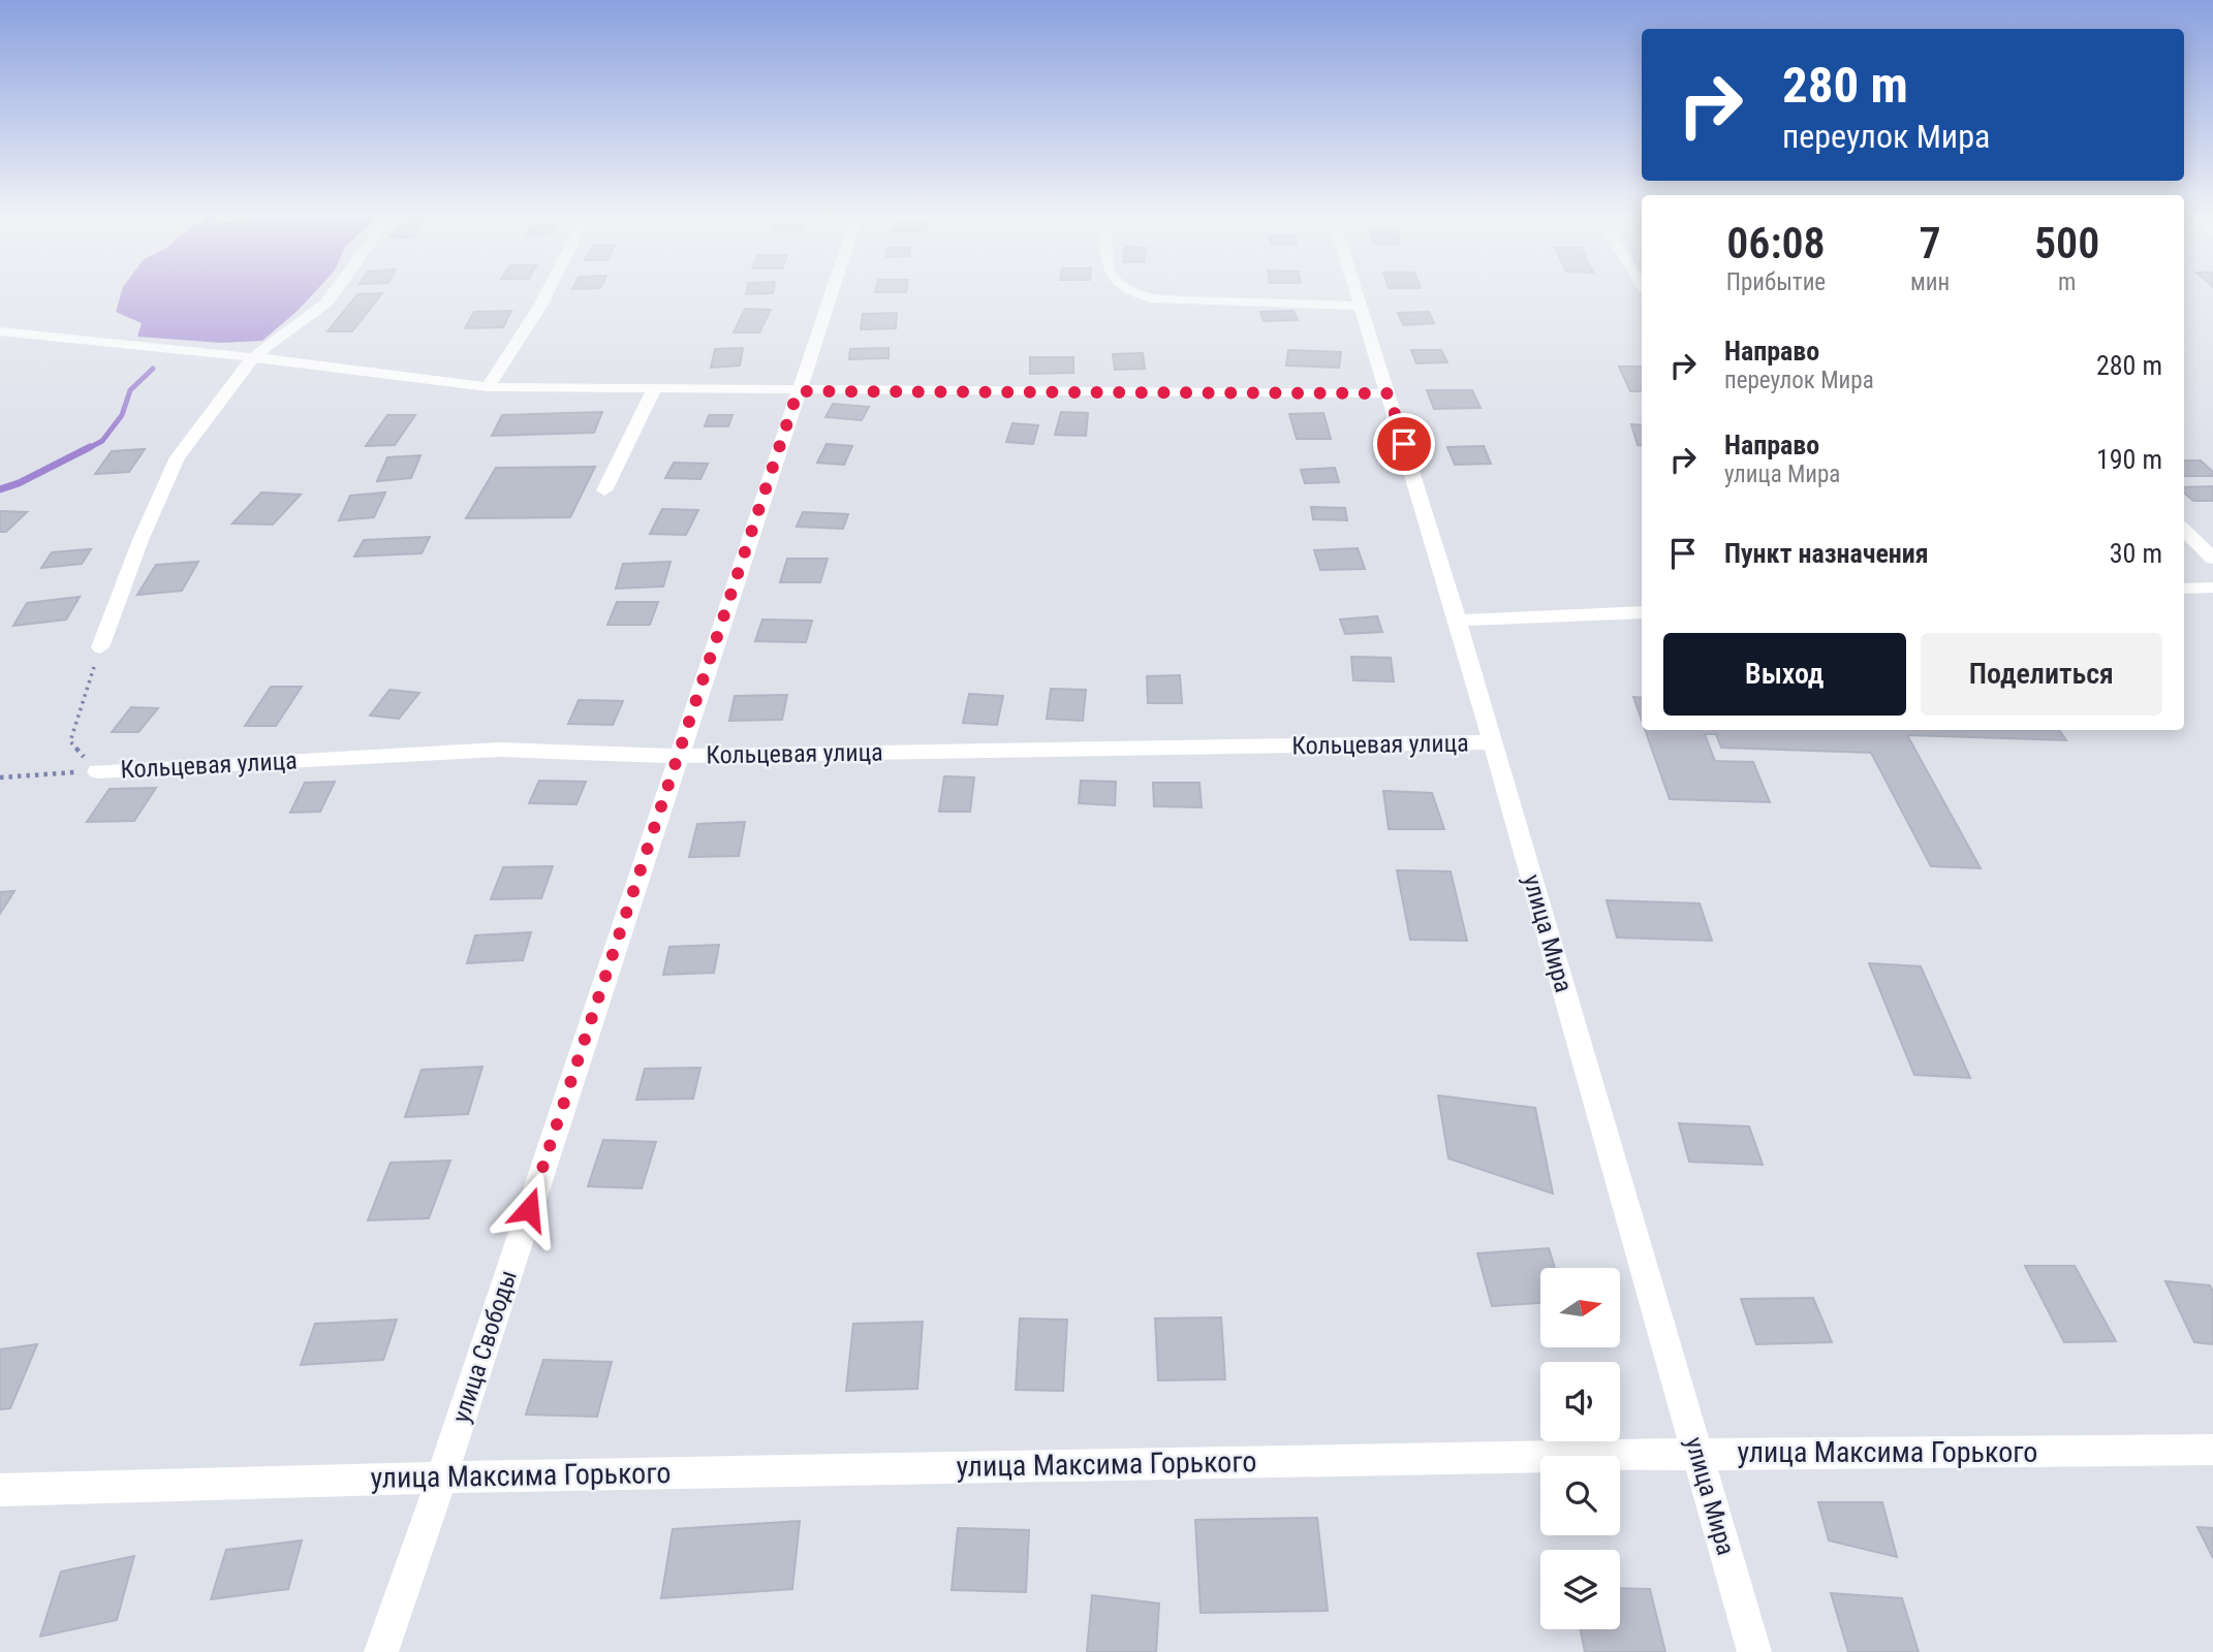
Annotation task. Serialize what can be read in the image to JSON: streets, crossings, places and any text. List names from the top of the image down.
{
  "streets": {
    "street": [
      "Кольцевая улица",
      "улица Мира",
      "улица Свободы",
      "улица Максима Горького"
    ]
  },
  "crossings": [
    ["Кольцевая улица", "улица Мира"],
    ["Кольцевая улица", "улица Свободы"],
    ["улица Мира", "улица Максима Горького"],
    ["улица Свободы", "улица Максима Горького"]
  ],
  "north": "right",
  "page": {
    "turn": ["280 m", "переулок Мира"],
    "eta": [
      "06:08",
      "Прибытие",
      "7",
      "мин",
      "500",
      "m"
    ],
    "list": [
      {
        "name": "Направо",
        "note": "переулок Мира",
        "value": "280 m"
      },
      {
        "name": "Направо",
        "note": "улица Мира",
        "value": "190 m"
      },
      {
        "name": "Пункт назначения",
        "value": "30 m"
      }
    ],
    "buttons": ["Выход", "Поделиться"]
  }
}
